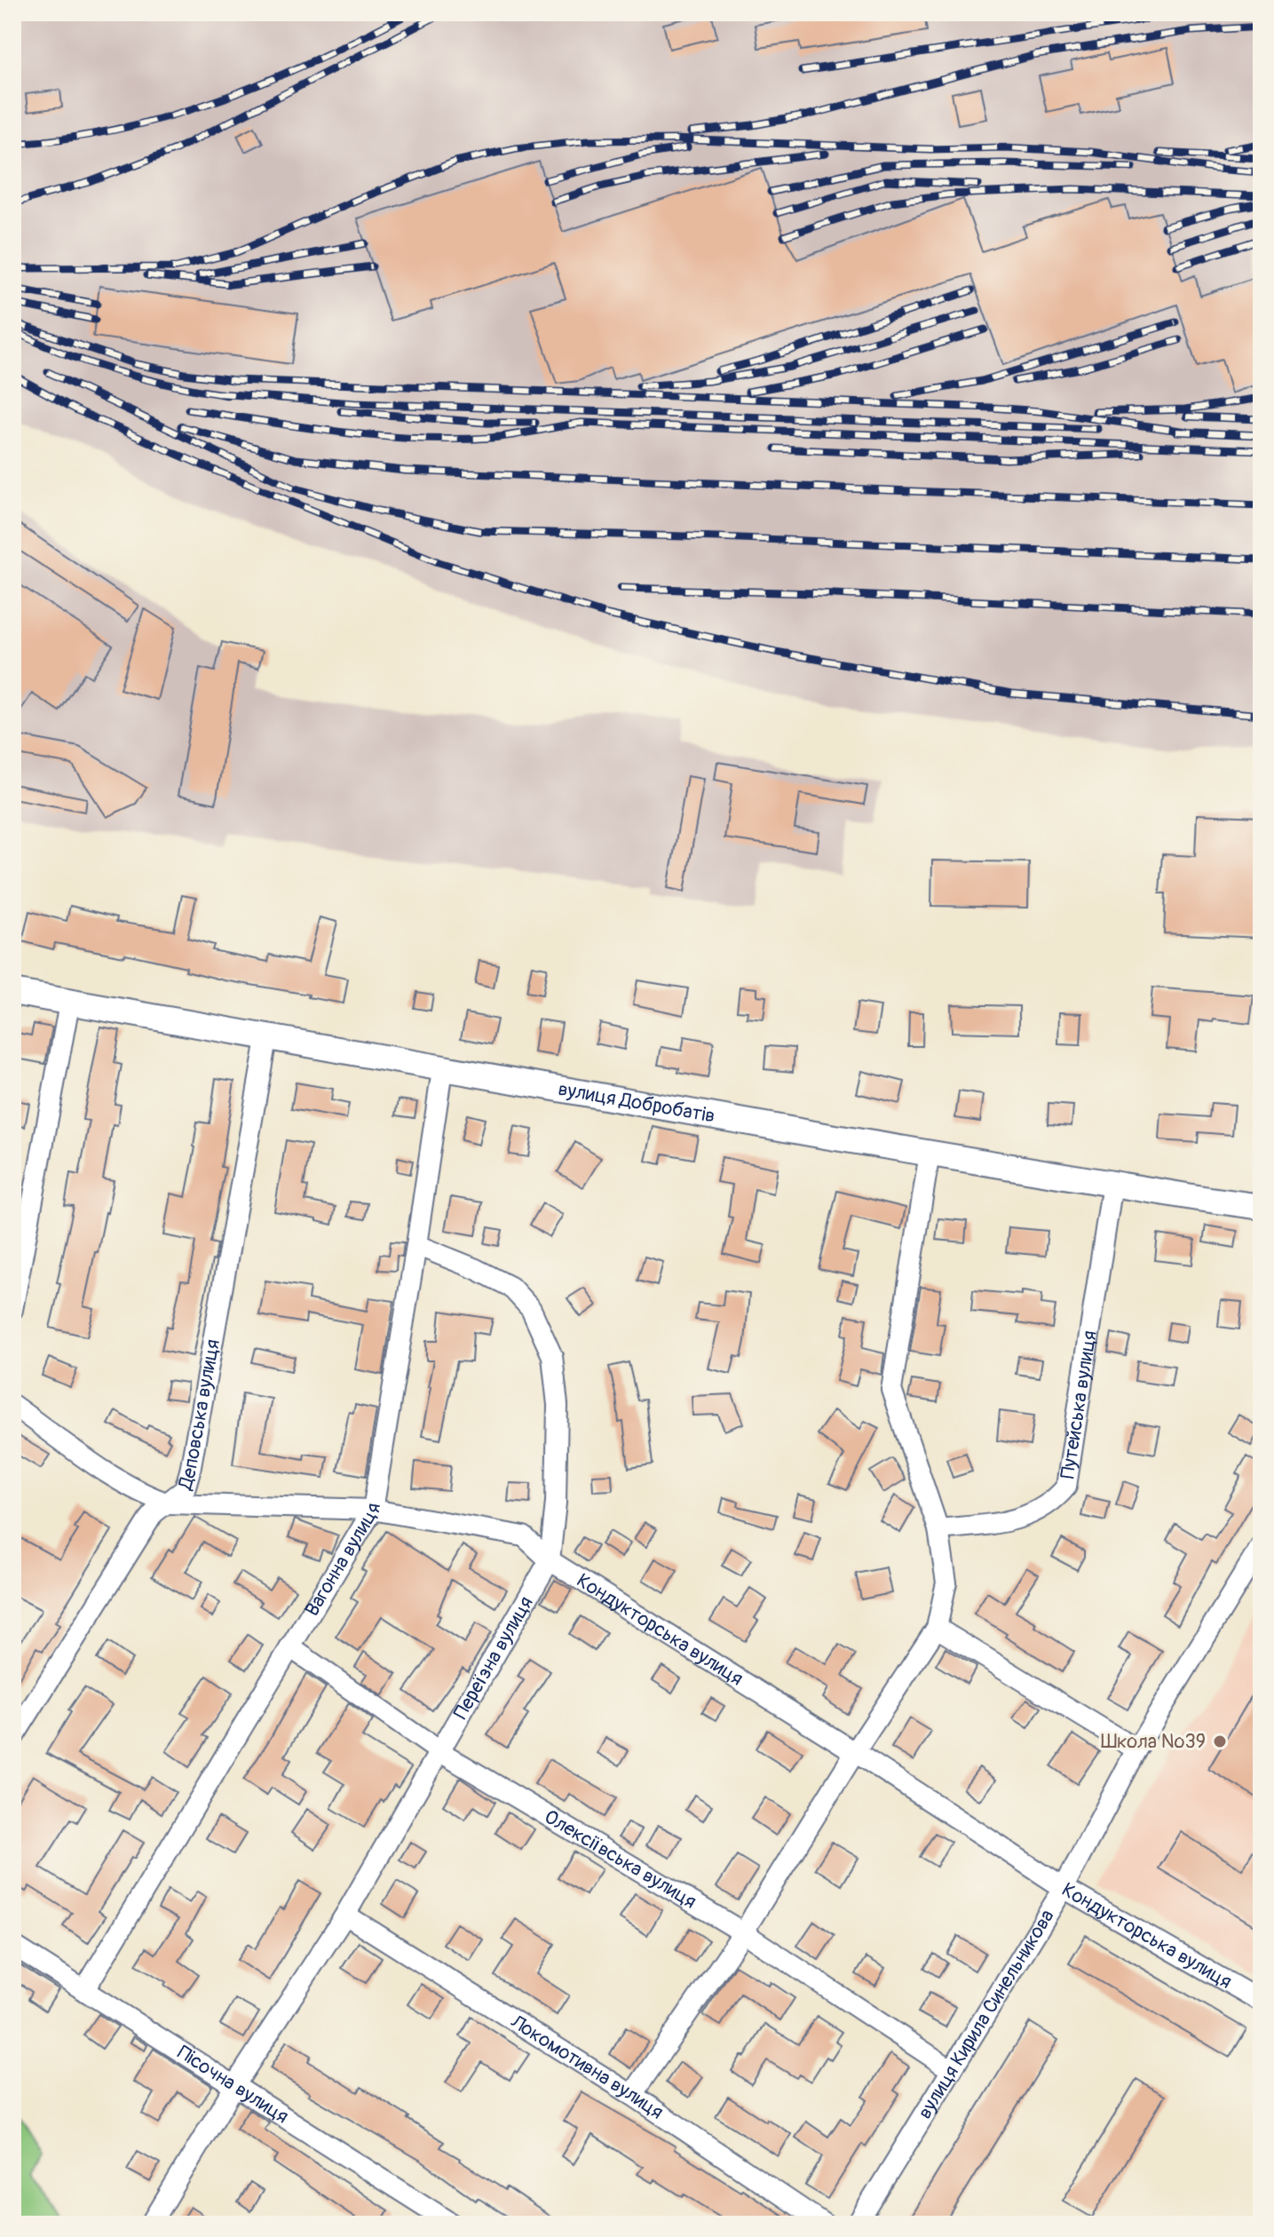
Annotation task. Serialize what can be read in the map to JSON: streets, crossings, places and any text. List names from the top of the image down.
{
  "streets": {
    "street": [
      "вулиця Добробатів",
      "Путейська вулиця",
      "Деповська вулиця",
      "Вагонна вулиця",
      "Кондукторська вулиця",
      "Переїзна вулиця",
      "Олексіївська вулиця",
      "вулиця Кирила Синельникова",
      "Локомотивна вулиця",
      "Пісочна вулиця"
    ]
  },
  "crossings": [
    ["вулиця Добробатів", "Путейська вулиця"],
    ["вулиця Добробатів", "Деповська вулиця"],
    ["вулиця Добробатів", "Вагонна вулиця"],
    ["Деповська вулиця", "Кондукторська вулиця"],
    ["Вагонна вулиця", "Кондукторська вулиця"],
    ["Вагонна вулиця", "Переїзна вулиця"],
    ["Вагонна вулиця", "Олексіївська вулиця"],
    ["Вагонна вулиця", "Пісочна вулиця"],
    ["Кондукторська вулиця", "Переїзна вулиця"],
    ["Кондукторська вулиця", "вулиця Кирила Синельникова"],
    ["Переїзна вулиця", "Олексіївська вулиця"],
    ["Переїзна вулиця", "Локомотивна вулиця"],
    ["Переїзна вулиця", "Пісочна вулиця"],
    ["Олексіївська вулиця", "вулиця Кирила Синельникова"]
  ],
  "places": ["Школа №39"]
}
